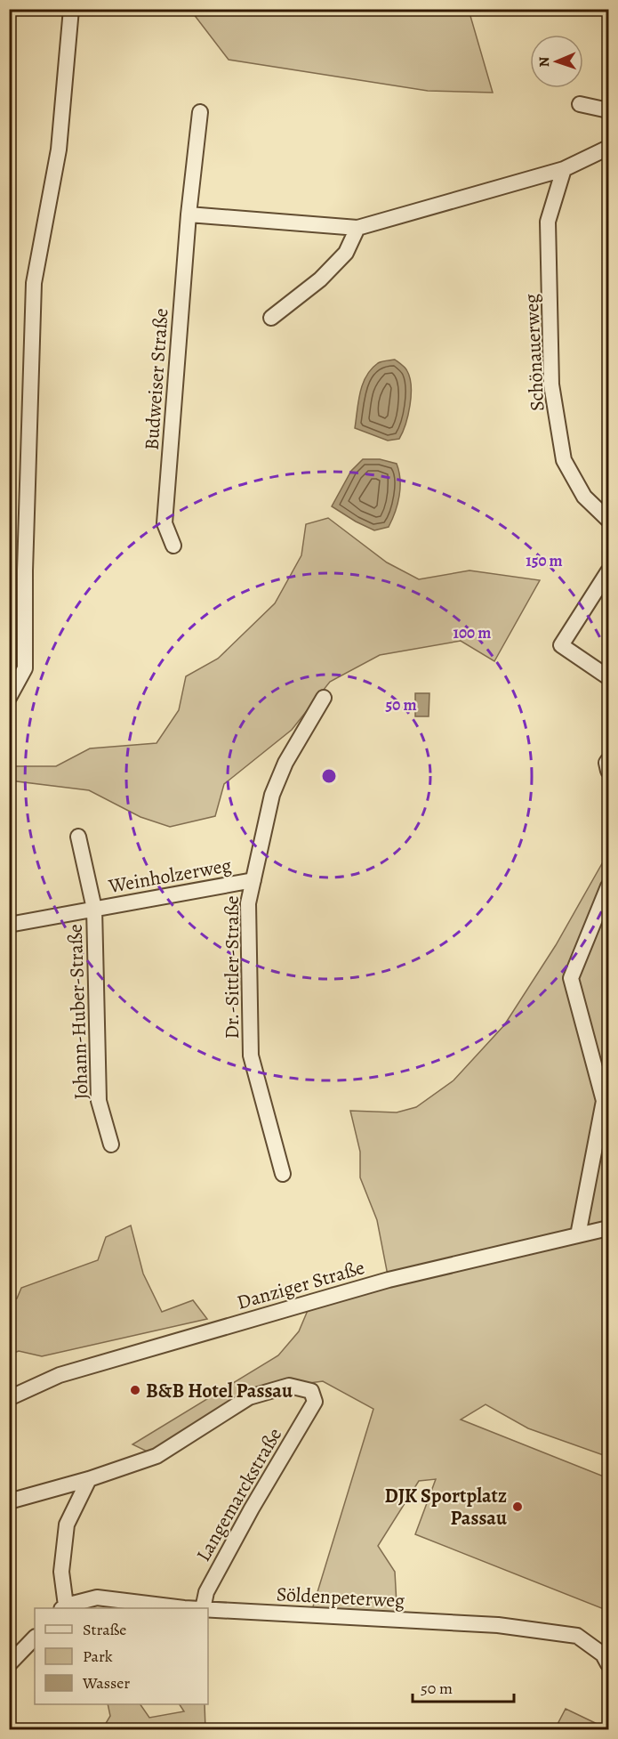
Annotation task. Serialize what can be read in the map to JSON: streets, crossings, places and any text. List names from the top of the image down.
{
  "streets": {
    "street": [
      "Schönauerweg",
      "Budweiser Straße",
      "Weinholzerweg",
      "Dr.-Sittler-Straße",
      "Johann-Huber-Straße",
      "Danziger Straße",
      "Langemarckstraße",
      "Söldenpeterweg"
    ]
  },
  "crossings": [
    ["Weinholzerweg", "Dr.-Sittler-Straße"],
    ["Weinholzerweg", "Johann-Huber-Straße"]
  ],
  "places": ["B&B Hotel Passau", "DJK Sportplatz Passau"],
  "legend": ["Straße", "Park", "Wasser"],
  "scale_bar": "50 m",
  "north": "left",
  "rings": ["150 m", "100 m", "50 m"]
}
